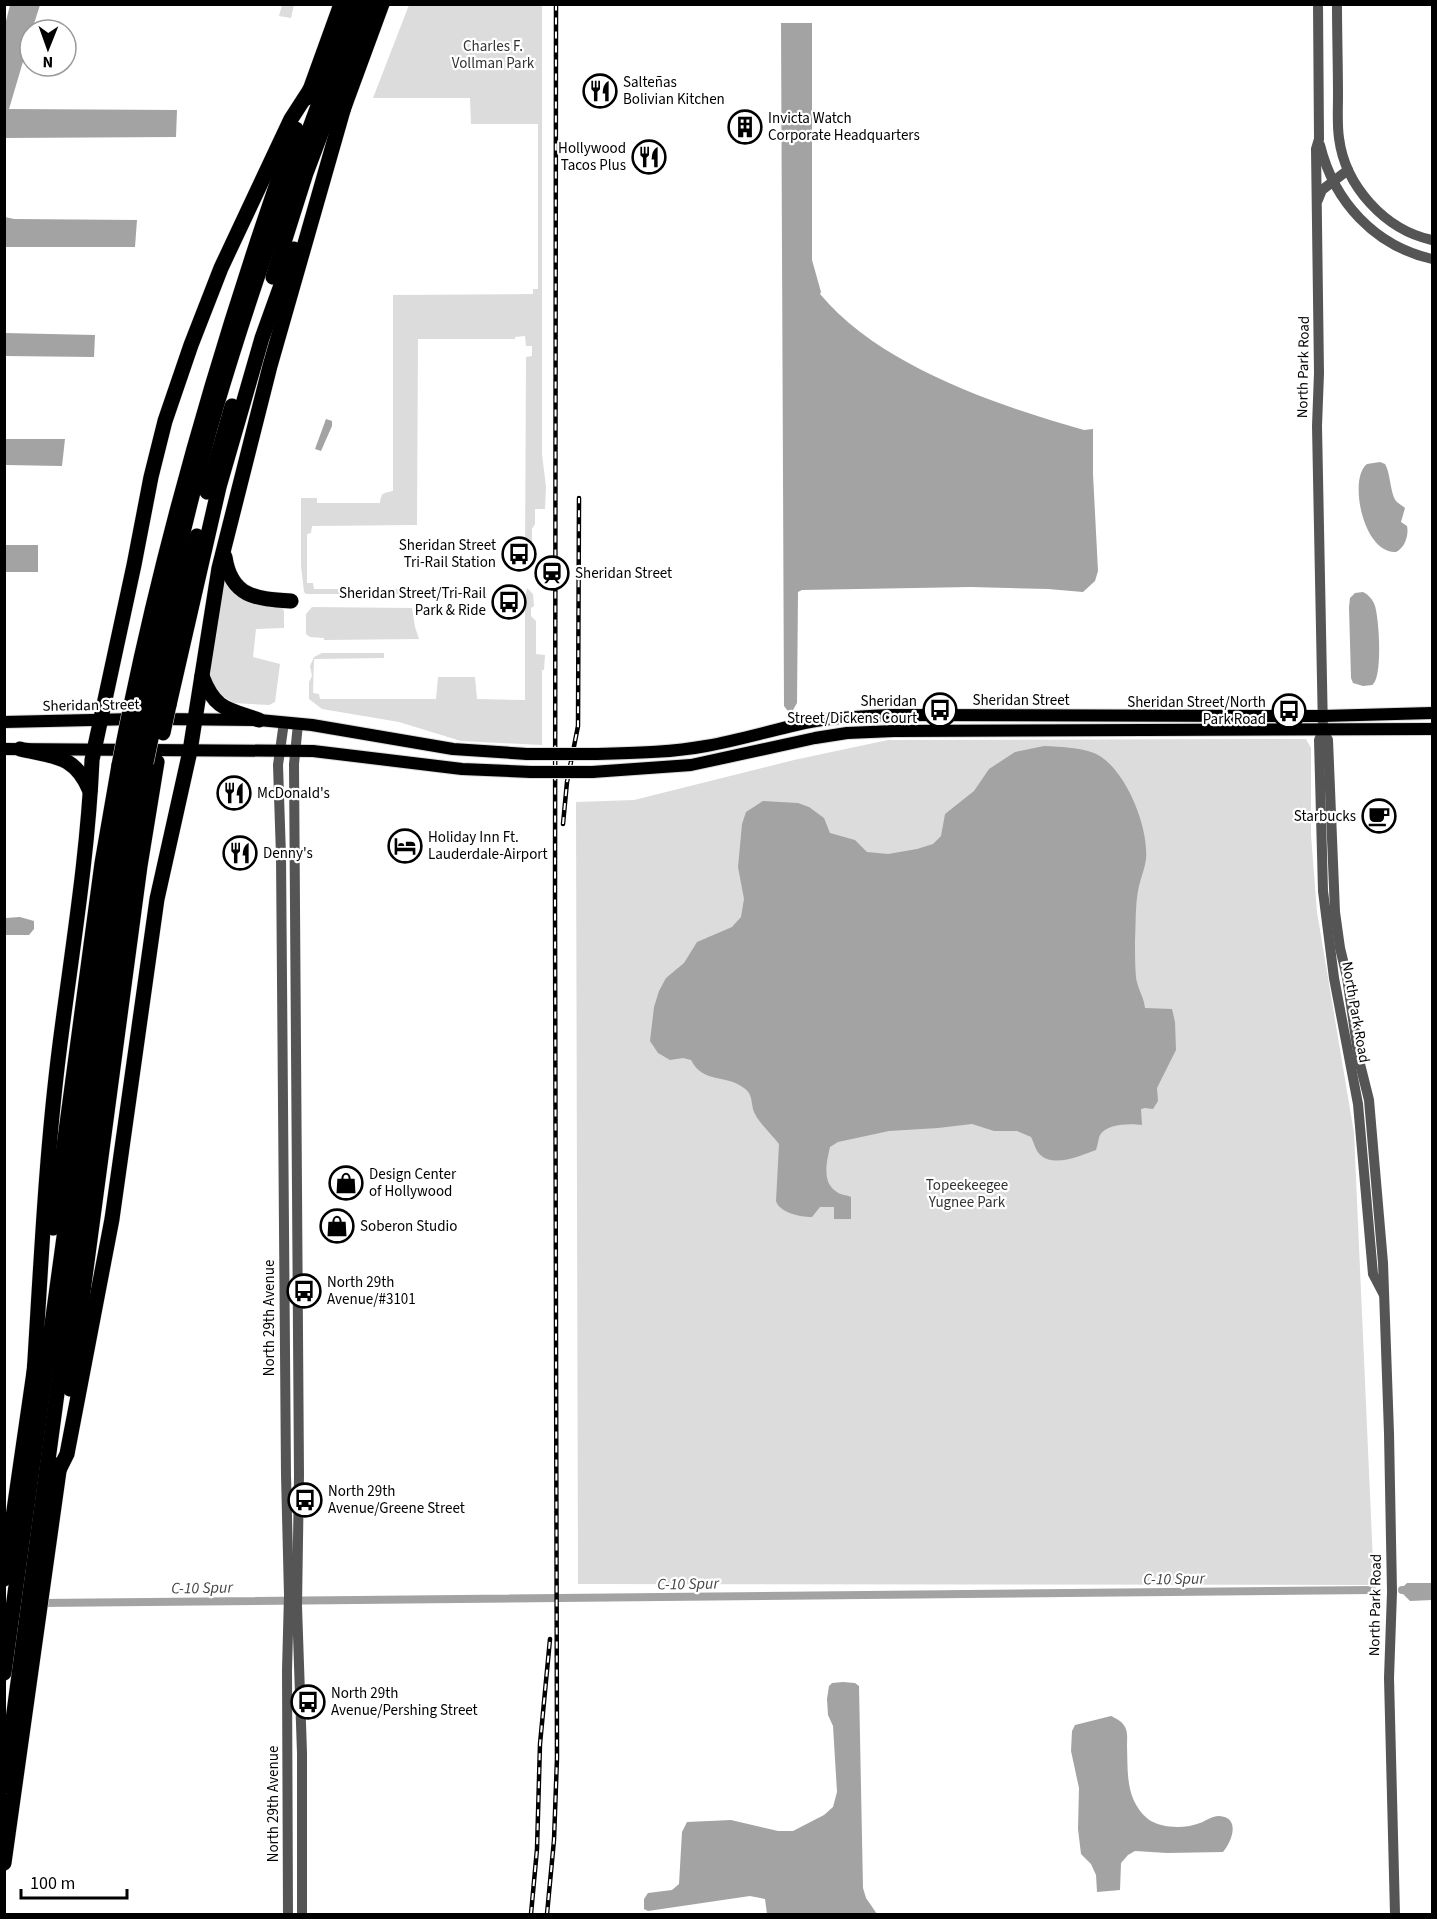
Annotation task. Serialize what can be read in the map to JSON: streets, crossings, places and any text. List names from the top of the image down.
{
  "streets": {
    "main road": ["Sheridan Street"],
    "street": ["North Park Road", "North 29th Avenue"]
  },
  "crossings": [
    ["North Park Road", "Sheridan Street"],
    ["Sheridan Street", "North 29th Avenue"]
  ],
  "water": ["C-10 Spur"],
  "parks": ["Charles F. Vollman Park", "Topeekeegee Yugnee Park"],
  "places": {
    "restaurant": [
      "Salteñas Bolivian Kitchen",
      "Hollywood Tacos Plus",
      "McDonald's",
      "Denny's"
    ],
    "building": ["Invicta Watch Corporate Headquarters"],
    "bus stop": [
      "Sheridan Street Tri-Rail Station",
      "Sheridan Street/Tri-Rail Park & Ride",
      "Sheridan Street/Dickens Court",
      "Sheridan Street/North Park Road",
      "North 29th Avenue/#3101",
      "North 29th Avenue/Greene Street",
      "North 29th Avenue/Pershing Street"
    ],
    "station": ["Sheridan Street"],
    "cafe": ["Starbucks"],
    "hotel": ["Holiday Inn Ft. Lauderdale-Airport"],
    "shop": ["Design Center of Hollywood", "Soberon Studio"]
  },
  "scale_bar": "100 m",
  "north": "bottom"
}
